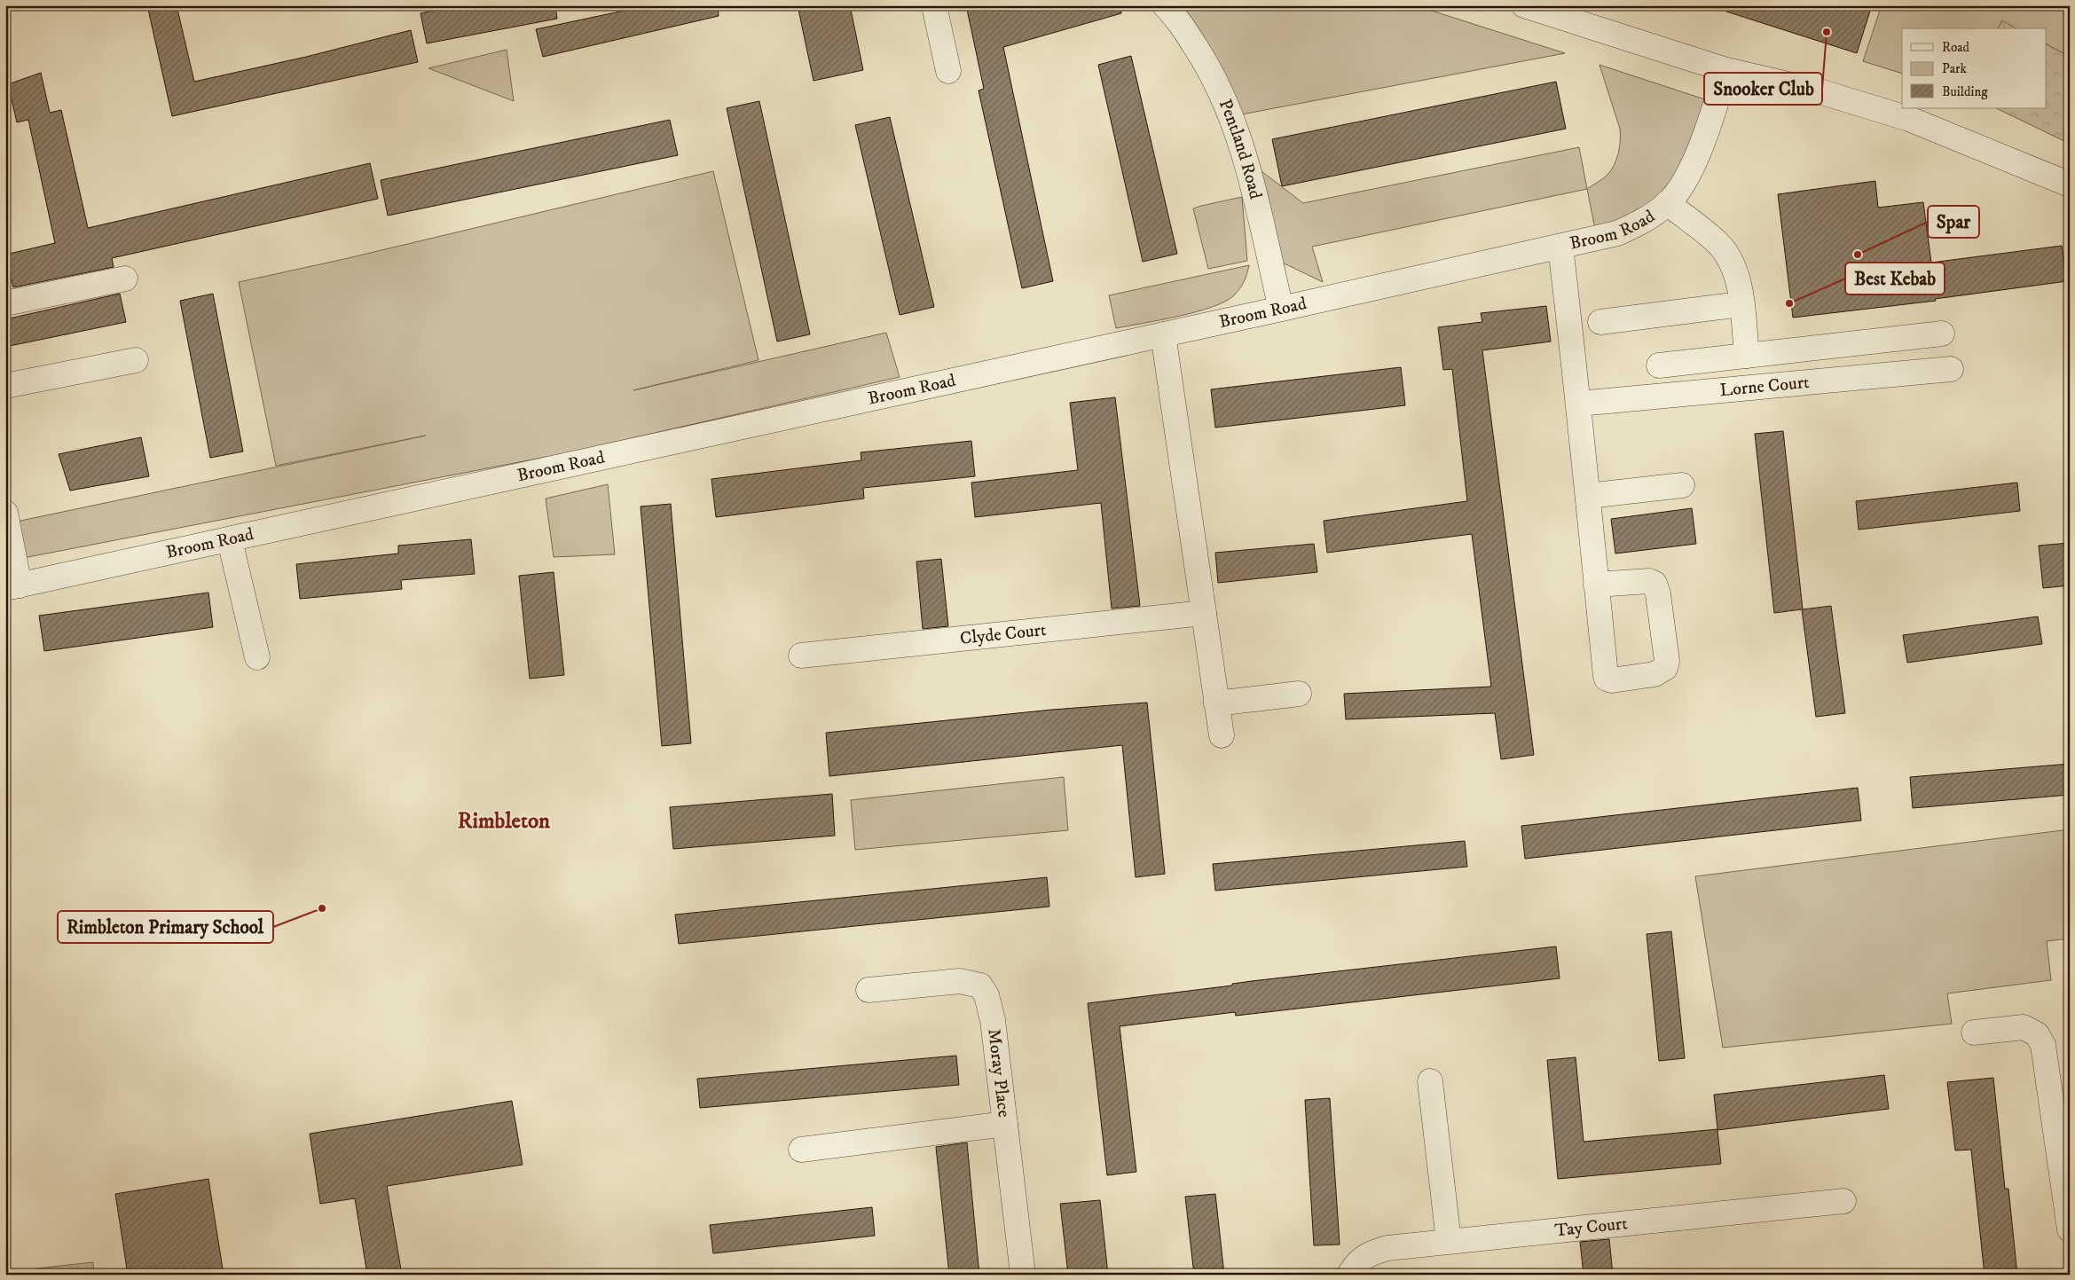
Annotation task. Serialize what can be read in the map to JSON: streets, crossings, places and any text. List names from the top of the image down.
{
  "streets": {
    "street": [
      "Pentland Road",
      "Broom Road",
      "Lorne Court",
      "Clyde Court",
      "Moray Place",
      "Tay Court"
    ]
  },
  "crossings": [
    ["Pentland Road", "Broom Road"]
  ],
  "districts": ["Rimbleton"],
  "places": [
    "Snooker Club",
    "Spar",
    "Best Kebab",
    "Rimbleton Primary School"
  ],
  "legend": ["Road", "Park", "Building"]
}
